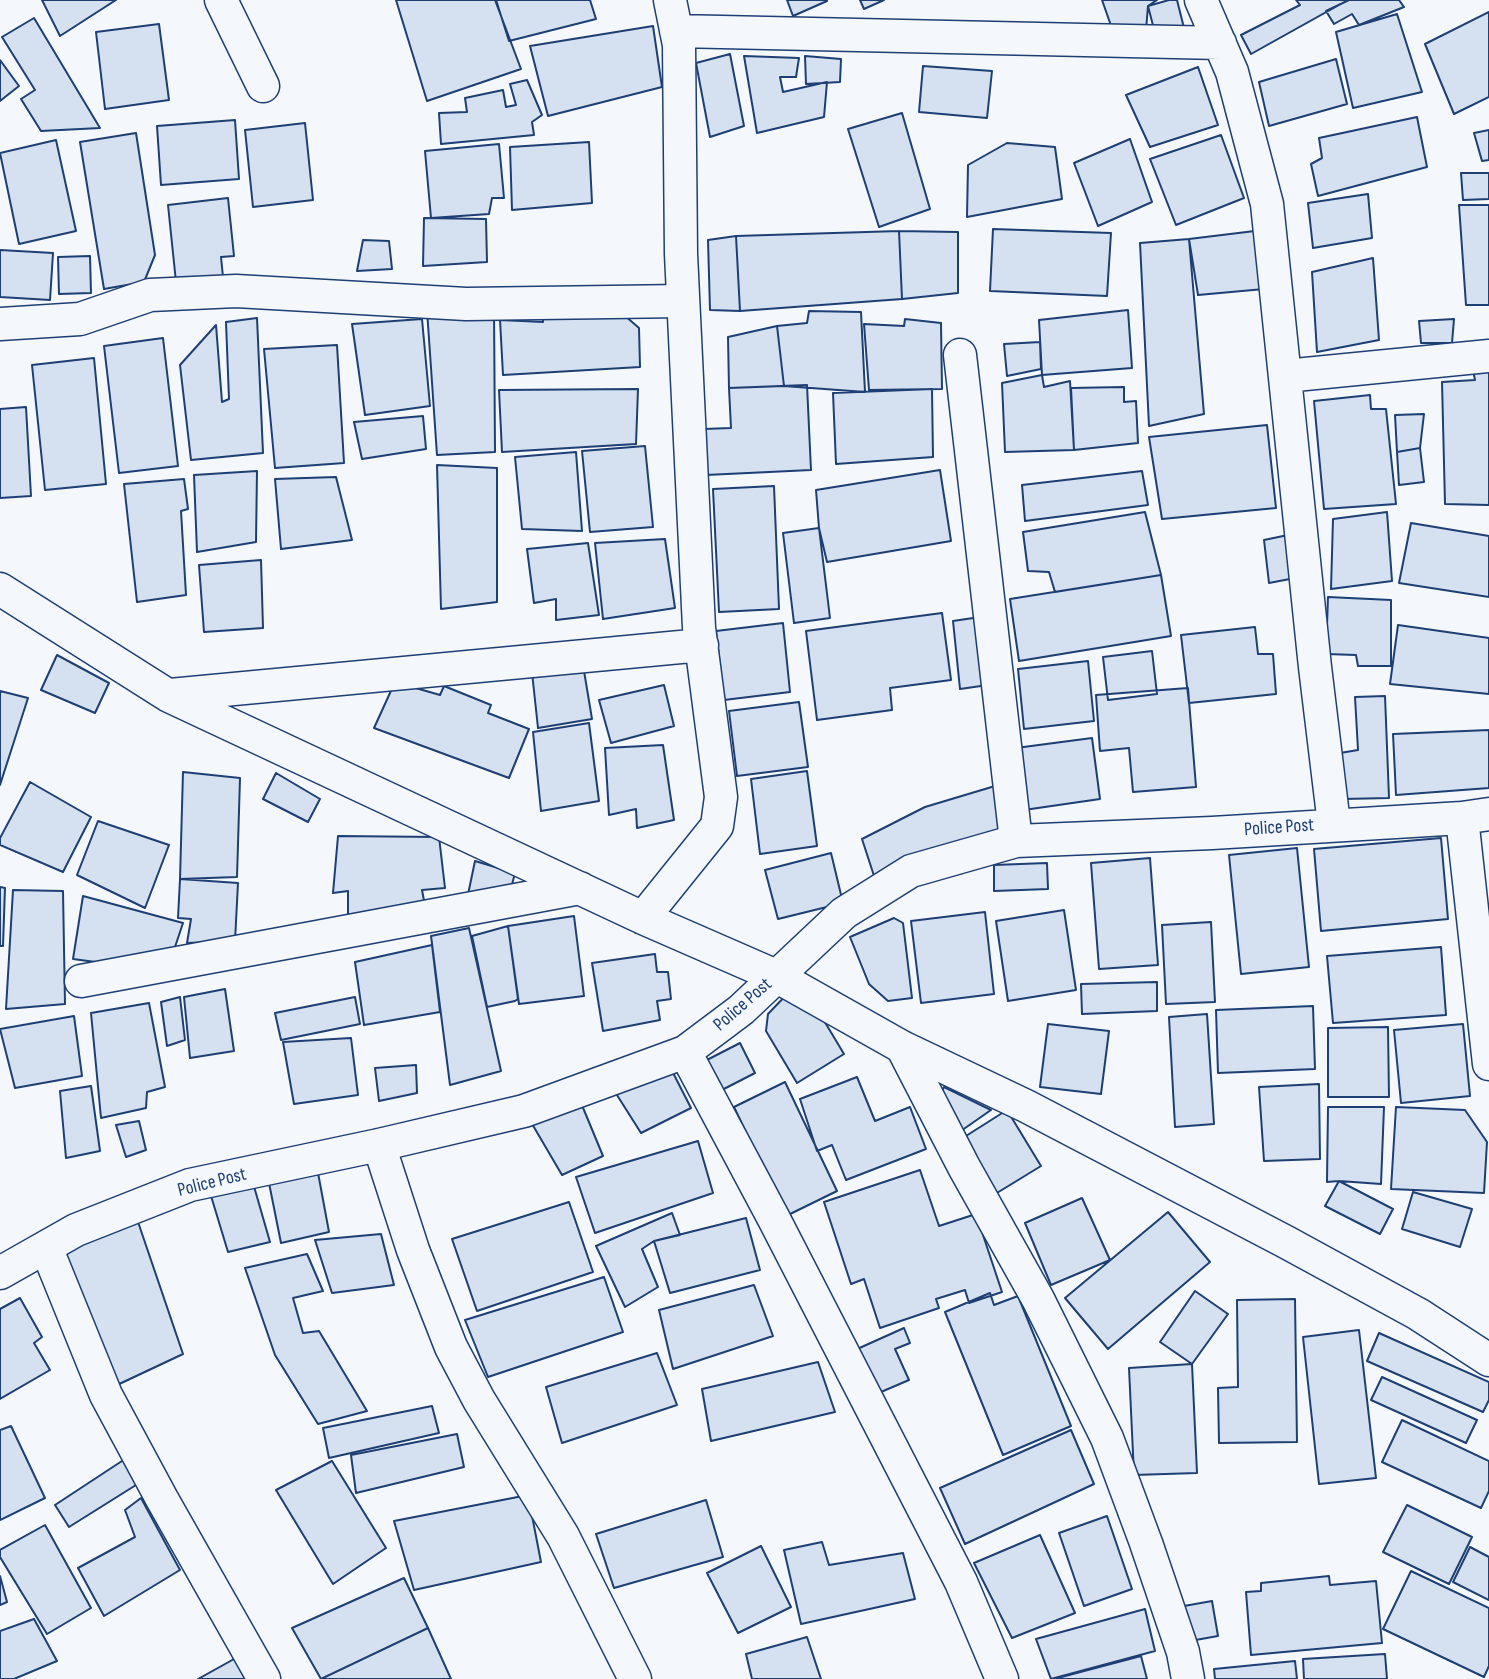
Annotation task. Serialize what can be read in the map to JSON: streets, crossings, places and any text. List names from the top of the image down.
{
  "streets": {
    "street": ["Police Post"]
  }
}
